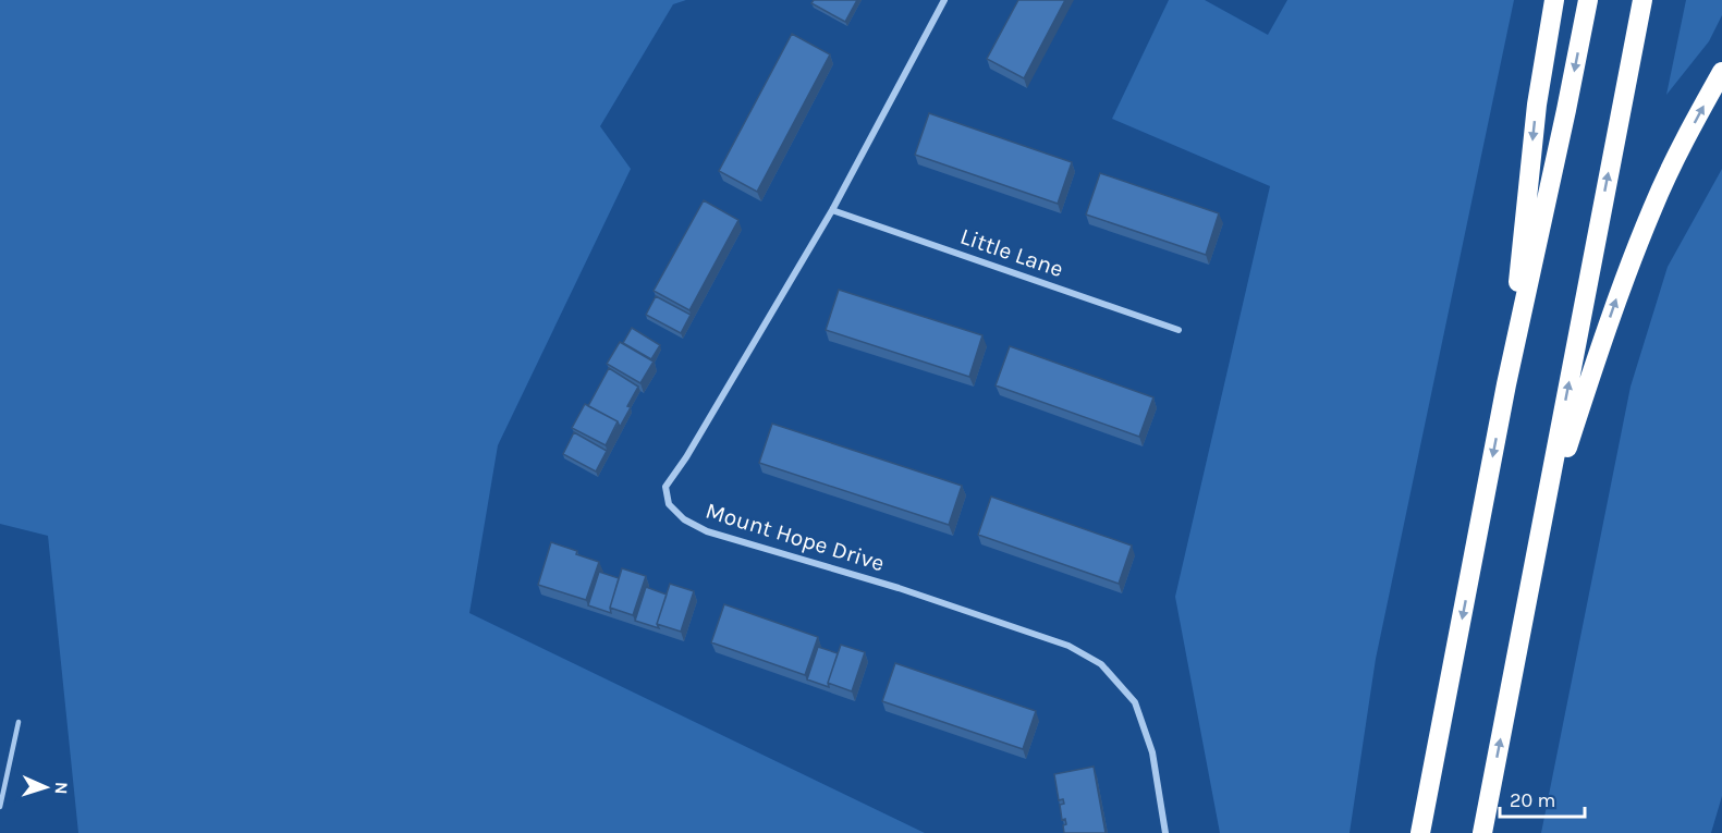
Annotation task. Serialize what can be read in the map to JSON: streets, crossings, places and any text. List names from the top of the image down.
{
  "streets": {
    "street": ["Little Lane", "Mount Hope Drive"]
  },
  "crossings": [
    ["Little Lane", "Mount Hope Drive"]
  ],
  "scale_bar": "20 m",
  "north": "right"
}
